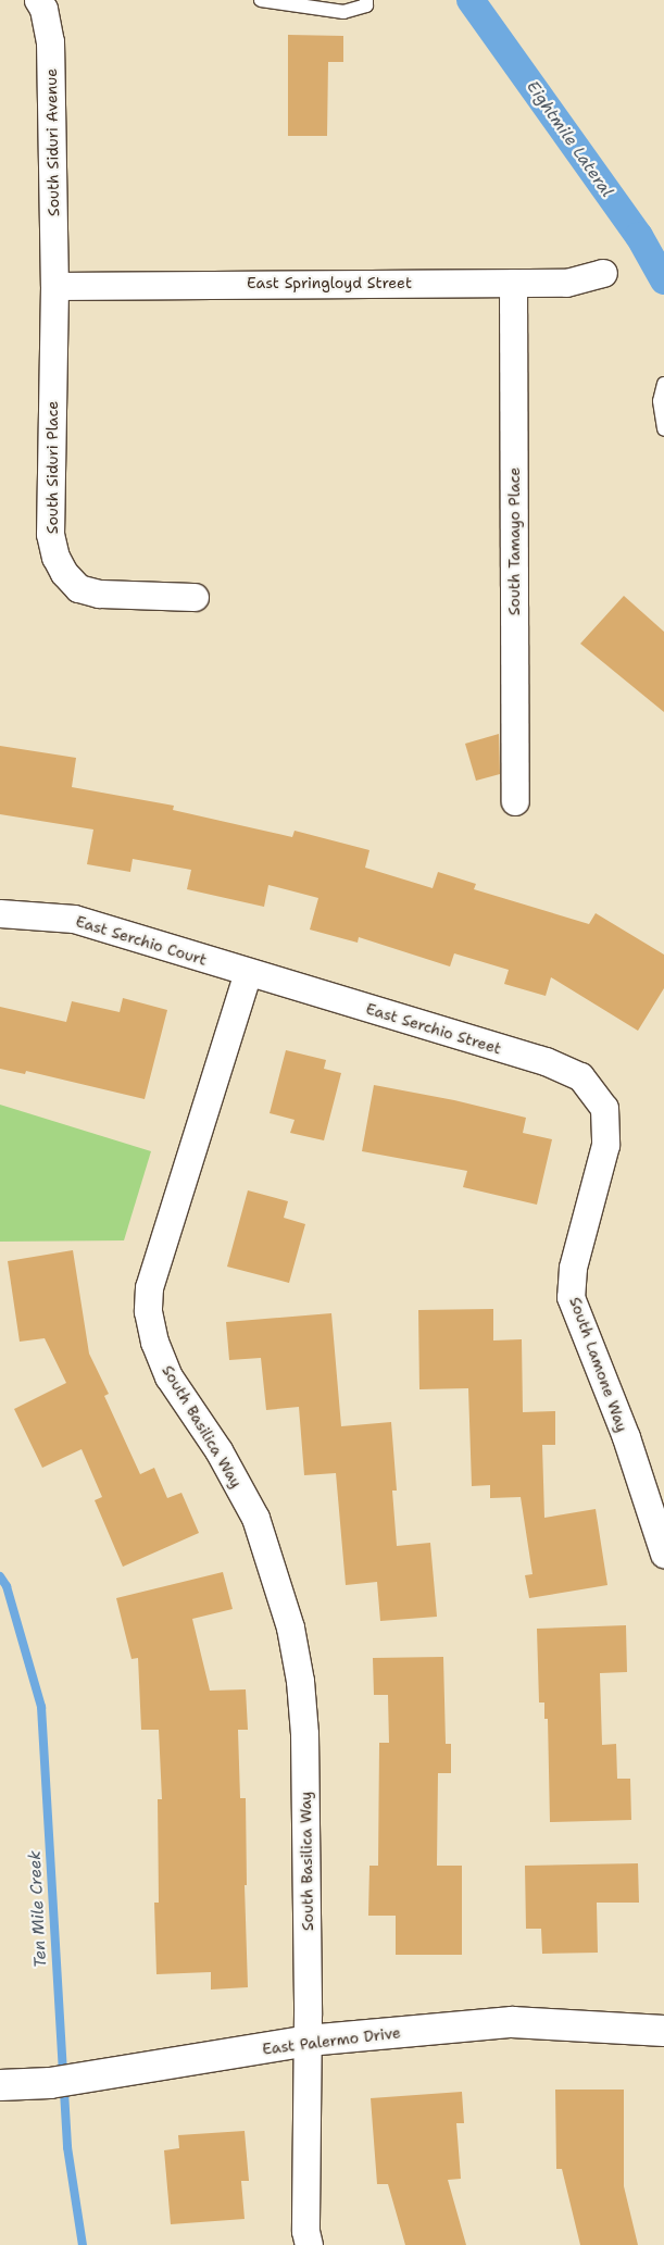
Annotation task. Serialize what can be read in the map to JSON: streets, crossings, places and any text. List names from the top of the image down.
{
  "streets": {
    "street": [
      "South Siduri Avenue",
      "East Springloyd Street",
      "South Siduri Place",
      "South Tamayo Place",
      "East Serchio Court",
      "East Serchio Street",
      "South Lamone Way",
      "South Basilica Way",
      "East Palermo Drive"
    ]
  },
  "crossings": [
    ["South Siduri Avenue", "East Springloyd Street"],
    ["South Siduri Avenue", "South Siduri Place"],
    ["East Springloyd Street", "South Siduri Place"],
    ["East Springloyd Street", "South Tamayo Place"],
    ["East Serchio Court", "East Serchio Street"],
    ["East Serchio Court", "South Basilica Way"],
    ["East Serchio Street", "South Lamone Way"],
    ["East Serchio Street", "South Basilica Way"],
    ["South Basilica Way", "East Palermo Drive"]
  ],
  "water": ["Eightmile Lateral", "Ten Mile Creek"]
}
